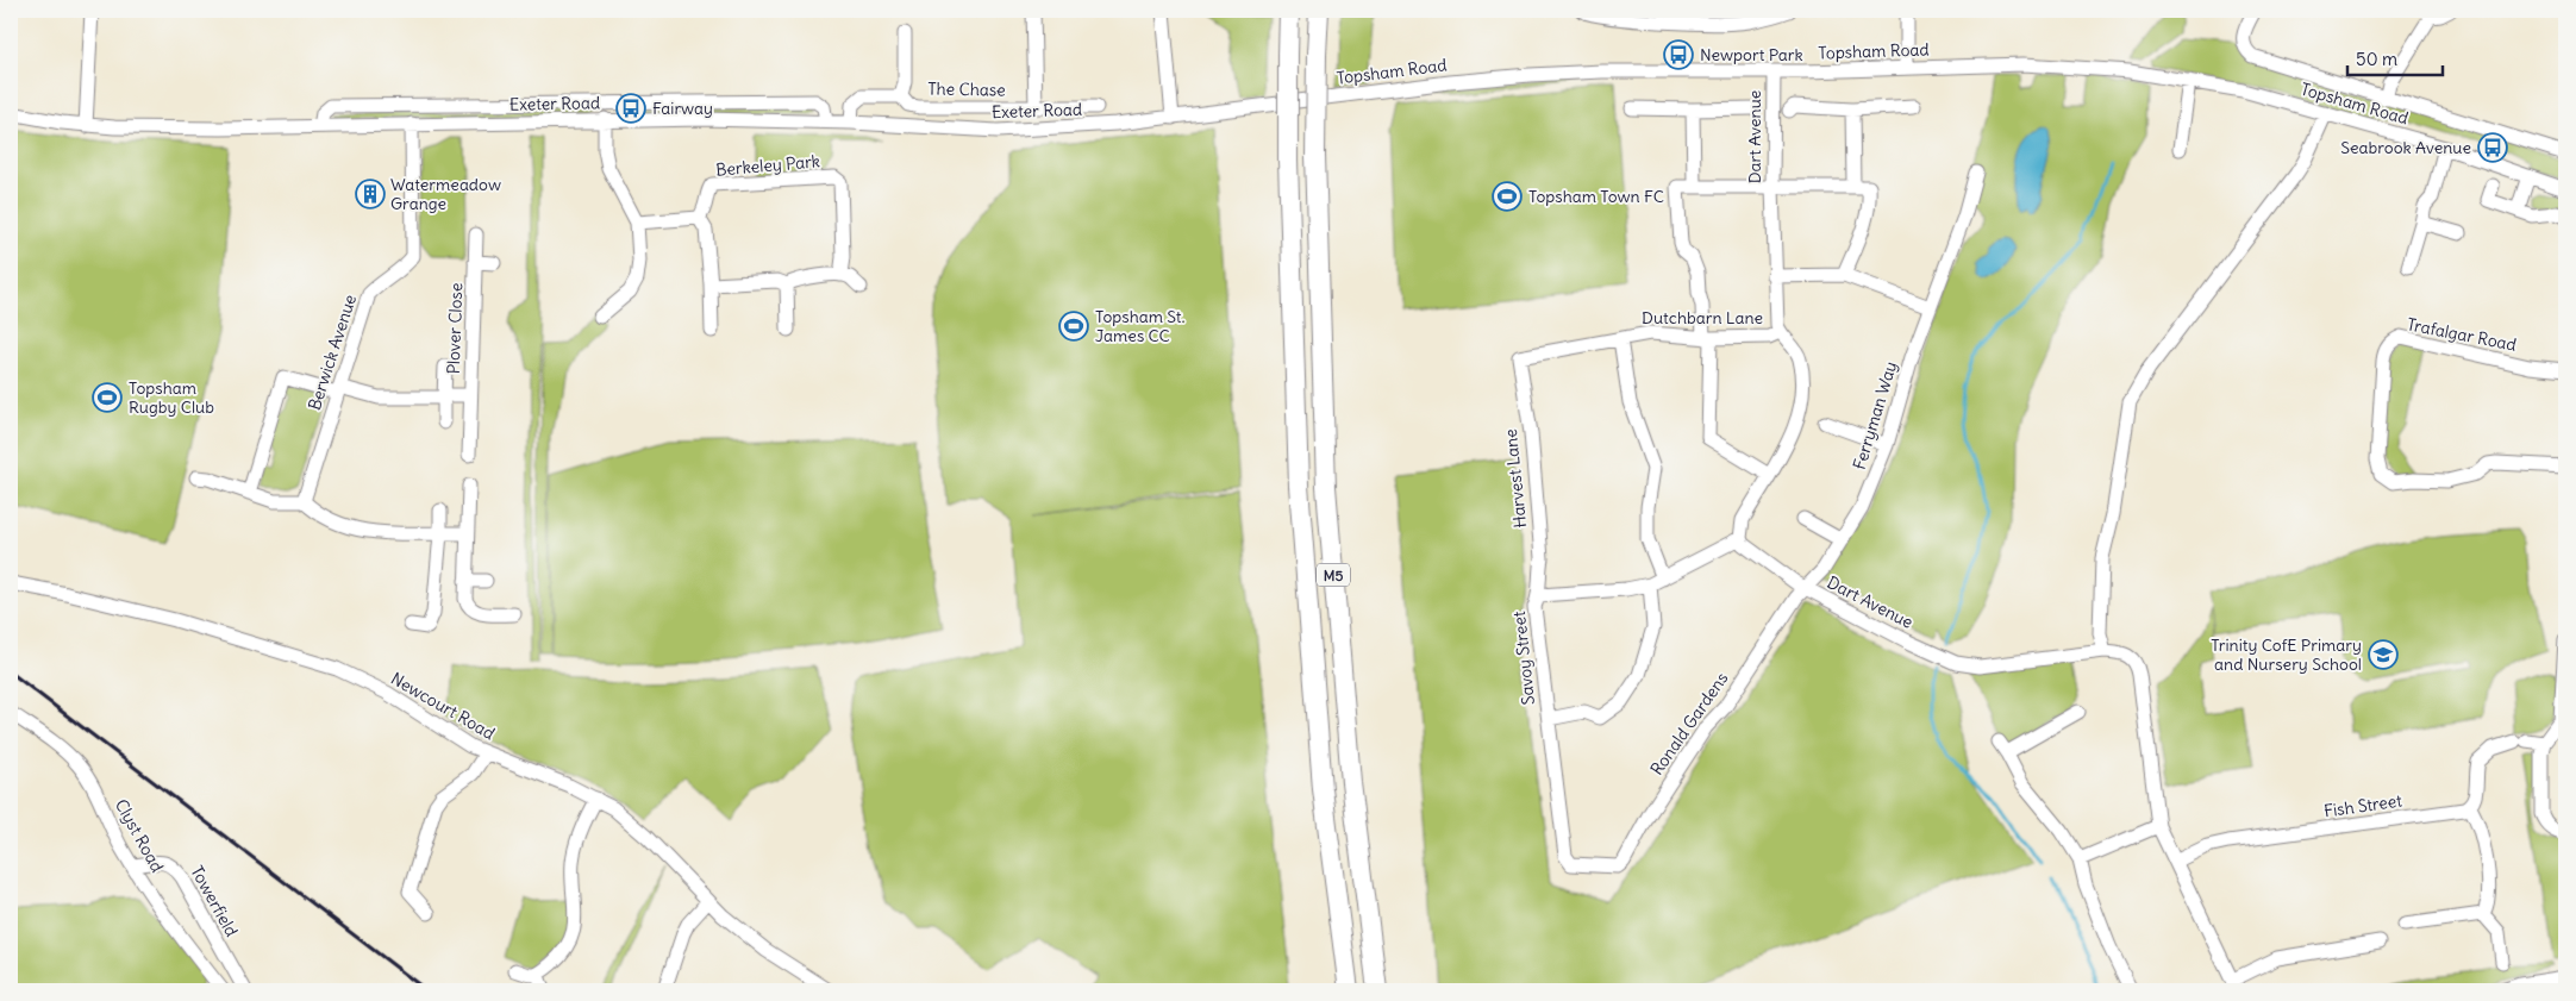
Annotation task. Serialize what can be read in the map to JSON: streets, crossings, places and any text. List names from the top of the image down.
{
  "streets": {
    "highway": ["M5"],
    "street": [
      "Topsham Road",
      "The Chase",
      "Exeter Road",
      "Dart Avenue",
      "Berkeley Park",
      "Dutchbarn Lane",
      "Plover Close",
      "Trafalgar Road",
      "Berwick Avenue",
      "Ferryman Way",
      "Harvest Lane",
      "Savoy Street",
      "Newcourt Road",
      "Ronald Gardens",
      "Fish Street",
      "Clyst Road",
      "Towerfield"
    ]
  },
  "crossings": [
    ["Topsham Road", "Exeter Road"],
    ["Topsham Road", "Dart Avenue"],
    ["The Chase", "Exeter Road"],
    ["Exeter Road", "Berwick Avenue"],
    ["Dart Avenue", "Dutchbarn Lane"],
    ["Dart Avenue", "Ferryman Way"],
    ["Dart Avenue", "Savoy Street"],
    ["Dart Avenue", "Ronald Gardens"],
    ["Dart Avenue", "Fish Street"],
    ["Dutchbarn Lane", "Harvest Lane"],
    ["Plover Close", "Berwick Avenue"],
    ["Ferryman Way", "Ronald Gardens"],
    ["Harvest Lane", "Savoy Street"],
    ["Savoy Street", "Ronald Gardens"],
    ["Clyst Road", "Towerfield"]
  ],
  "places": {
    "bus stop": ["Newport Park", "Fairway", "Seabrook Avenue"],
    "building": ["Watermeadow Grange"],
    "sports": ["Topsham Town FC", "Topsham St. James CC", "Topsham Rugby Club"],
    "school or university": ["Trinity CofE Primary and Nursery School"]
  },
  "scale_bar": "50 m"
}
